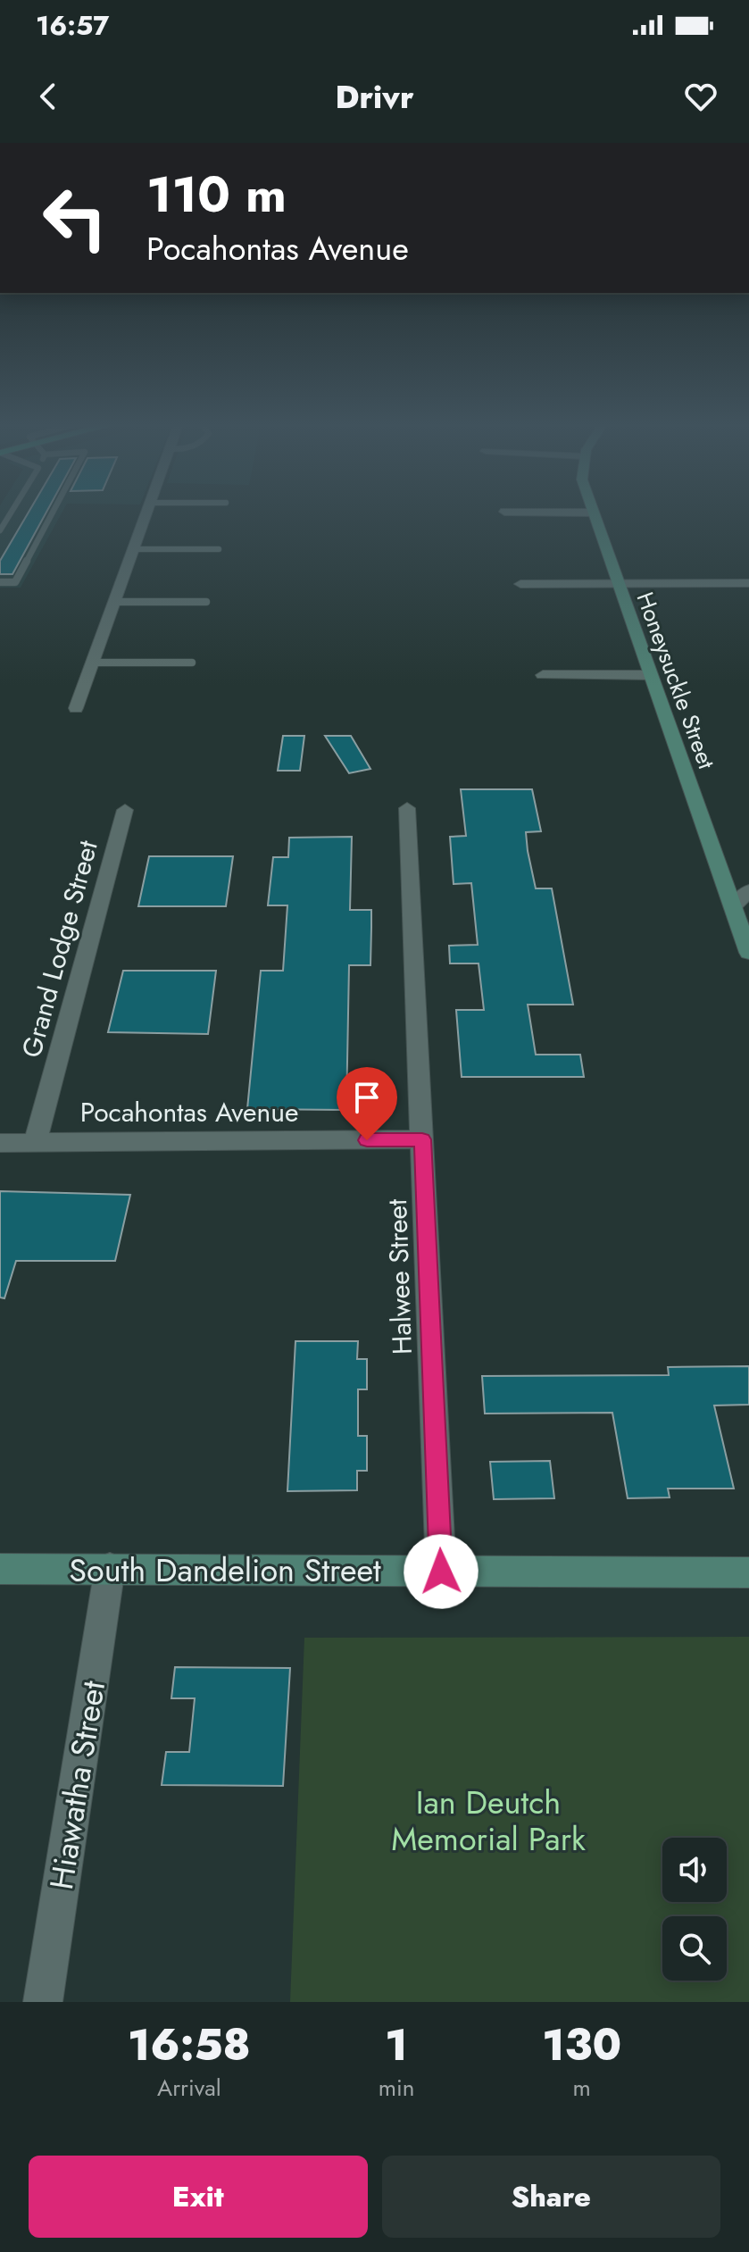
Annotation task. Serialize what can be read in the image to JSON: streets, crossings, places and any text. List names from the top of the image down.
{
  "streets": {
    "street": [
      "Honeysuckle Street",
      "Grand Lodge Street",
      "Pocahontas Avenue",
      "Halwee Street",
      "South Dandelion Street",
      "Hiawatha Street"
    ]
  },
  "crossings": [
    ["Grand Lodge Street", "Pocahontas Avenue"],
    ["Pocahontas Avenue", "Halwee Street"],
    ["Halwee Street", "South Dandelion Street"],
    ["South Dandelion Street", "Hiawatha Street"]
  ],
  "parks": ["Ian Deutch Memorial Park"],
  "page": {
    "status": "16:57",
    "header": "Drivr",
    "turn": ["110 m", "Pocahontas Avenue"],
    "eta": [
      "16:58",
      "Arrival",
      "1",
      "min",
      "130",
      "m"
    ],
    "buttons": ["Exit", "Share"]
  }
}
